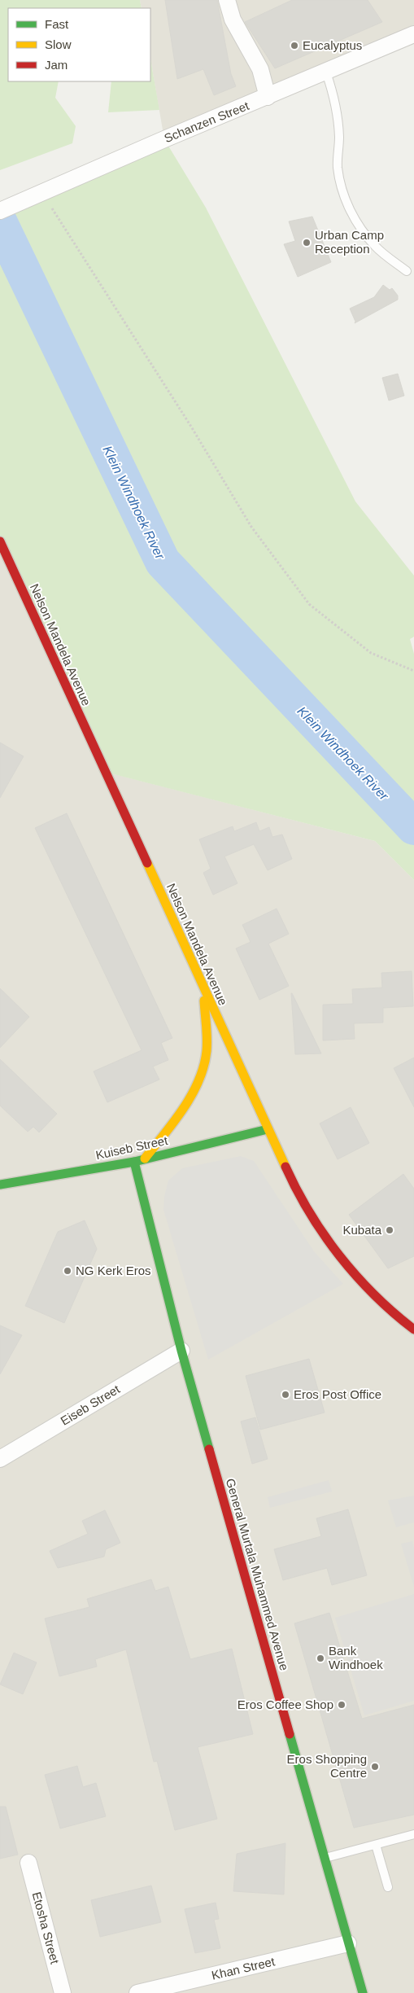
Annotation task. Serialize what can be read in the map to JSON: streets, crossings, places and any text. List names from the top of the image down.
{
  "streets": {
    "street": [
      "Schanzen Street",
      "Nelson Mandela Avenue",
      "Kuiseb Street",
      "Eiseb Street",
      "General Murtala Muhammed Avenue",
      "Etosha Street",
      "Khan Street"
    ]
  },
  "crossings": [
    ["Nelson Mandela Avenue", "Kuiseb Street"],
    ["Kuiseb Street", "General Murtala Muhammed Avenue"],
    ["Eiseb Street", "General Murtala Muhammed Avenue"],
    ["General Murtala Muhammed Avenue", "Khan Street"]
  ],
  "water": ["Klein Windhoek River"],
  "places": [
    "Eucalyptus",
    "Urban Camp Reception",
    "Kubata",
    "NG Kerk Eros",
    "Eros Post Office",
    "Bank Windhoek",
    "Eros Coffee Shop",
    "Eros Shopping Centre"
  ],
  "legend": ["Fast", "Slow", "Jam"]
}
